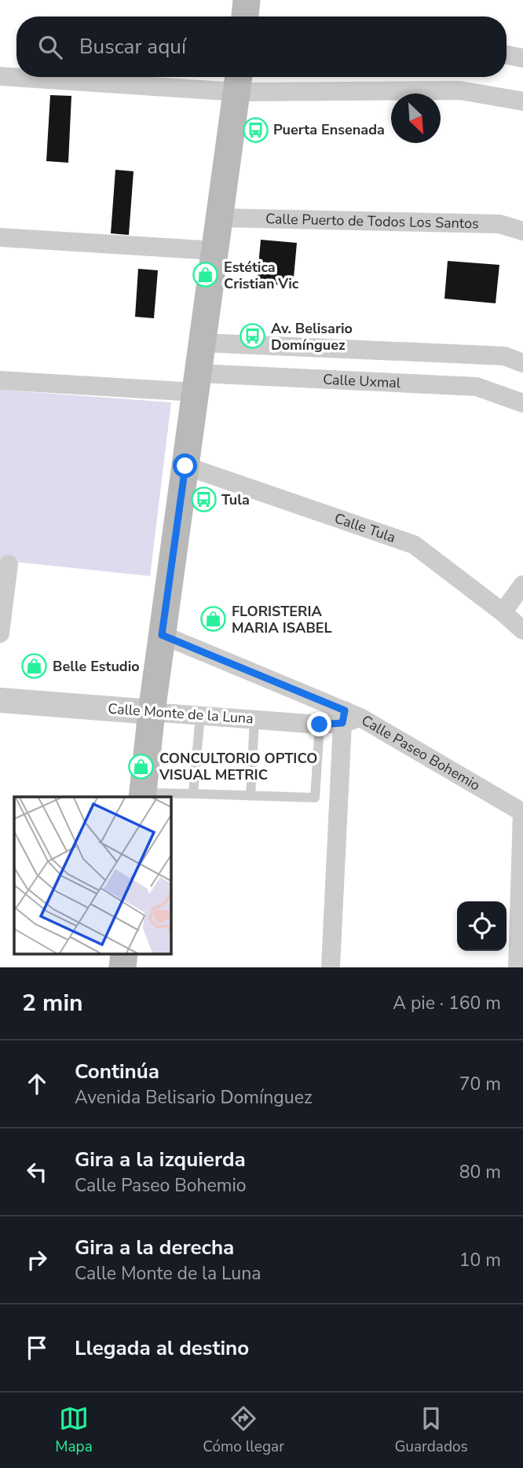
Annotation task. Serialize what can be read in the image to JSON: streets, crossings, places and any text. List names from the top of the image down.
{
  "streets": {
    "street": [
      "Calle Puerto de Todos Los Santos",
      "Calle Uxmal",
      "Calle Tula",
      "Calle Monte de la Luna",
      "Calle Paseo Bohemio"
    ]
  },
  "crossings": [
    ["Calle Monte de la Luna", "Calle Paseo Bohemio"]
  ],
  "places": {
    "bus stop": ["Puerta Ensenada", "Av. Belisario Domínguez", "Tula"],
    "shop": [
      "Estética Cristian Vic",
      "FLORISTERIA MARIA ISABEL",
      "Belle Estudio",
      "CONCULTORIO OPTICO VISUAL METRIC"
    ]
  },
  "north": "bottom right",
  "page": {
    "search": "Buscar aquí",
    "heading": ["2 min", "A pie · 160 m"],
    "list": [
      ["Continúa", "Avenida Belisario Domínguez", "70 m"],
      ["Gira a la izquierda", "Calle Paseo Bohemio", "80 m"],
      ["Gira a la derecha", "Calle Monte de la Luna", "10 m"],
      "Llegada al destino"
    ],
    "nav": ["Mapa", "Cómo llegar", "Guardados"]
  }
}
